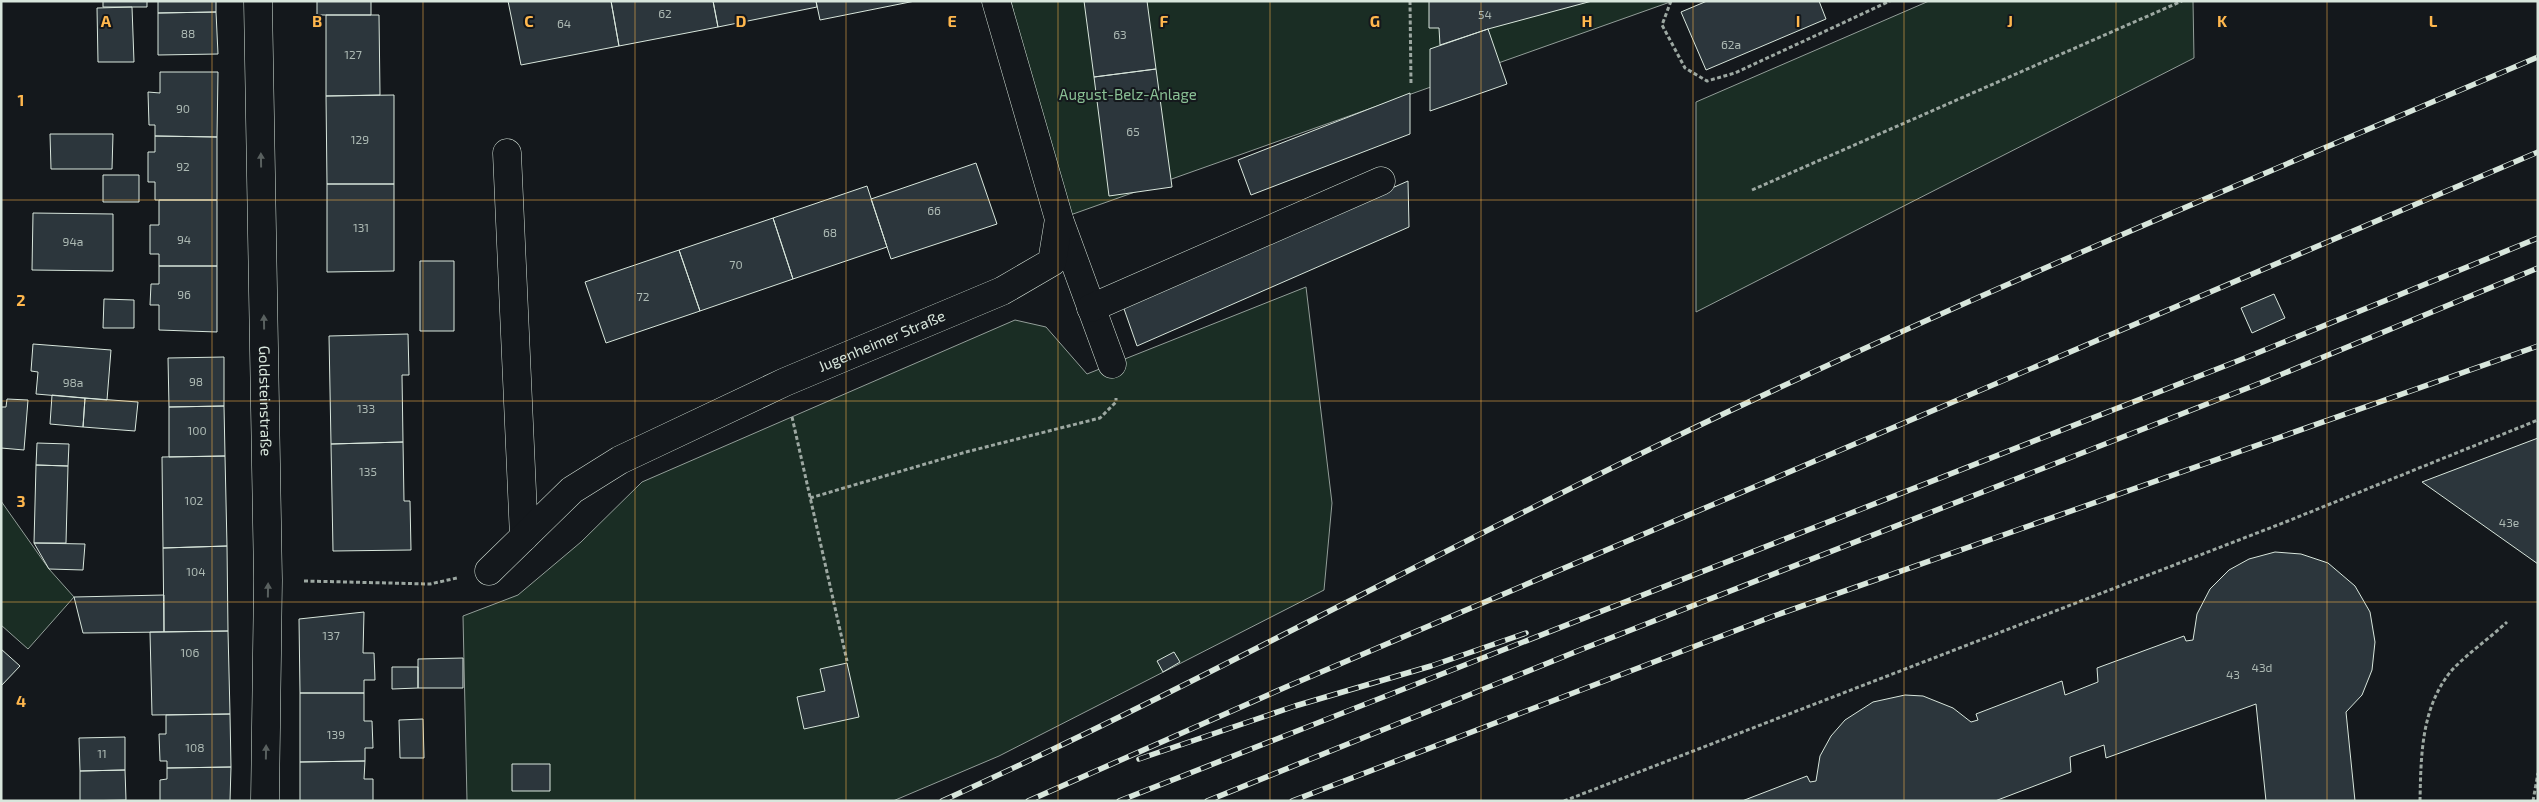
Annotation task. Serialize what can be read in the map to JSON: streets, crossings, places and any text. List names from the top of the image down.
{
  "streets": {
    "street": ["Jugenheimer Straße", "Goldsteinstraße"]
  },
  "one_way": ["Goldsteinstraße"],
  "parks": ["August-Belz-Anlage"],
  "house_numbers": [
    "62",
    "54",
    "64",
    "88",
    "63",
    "62a",
    "127",
    "90",
    "65",
    "129",
    "92",
    "66",
    "131",
    "68",
    "94",
    "94a",
    "70",
    "96",
    "72",
    "98",
    "98a",
    "133",
    "100",
    "135",
    "102",
    "43e",
    "104",
    "137",
    "106",
    "43d",
    "43",
    "139",
    "108",
    "11"
  ],
  "grid": {
    "columns": [
      "A",
      "B",
      "C",
      "D",
      "E",
      "F",
      "G",
      "H",
      "I",
      "J",
      "K",
      "L"
    ],
    "rows": [
      "1",
      "2",
      "3",
      "4"
    ]
  }
}
